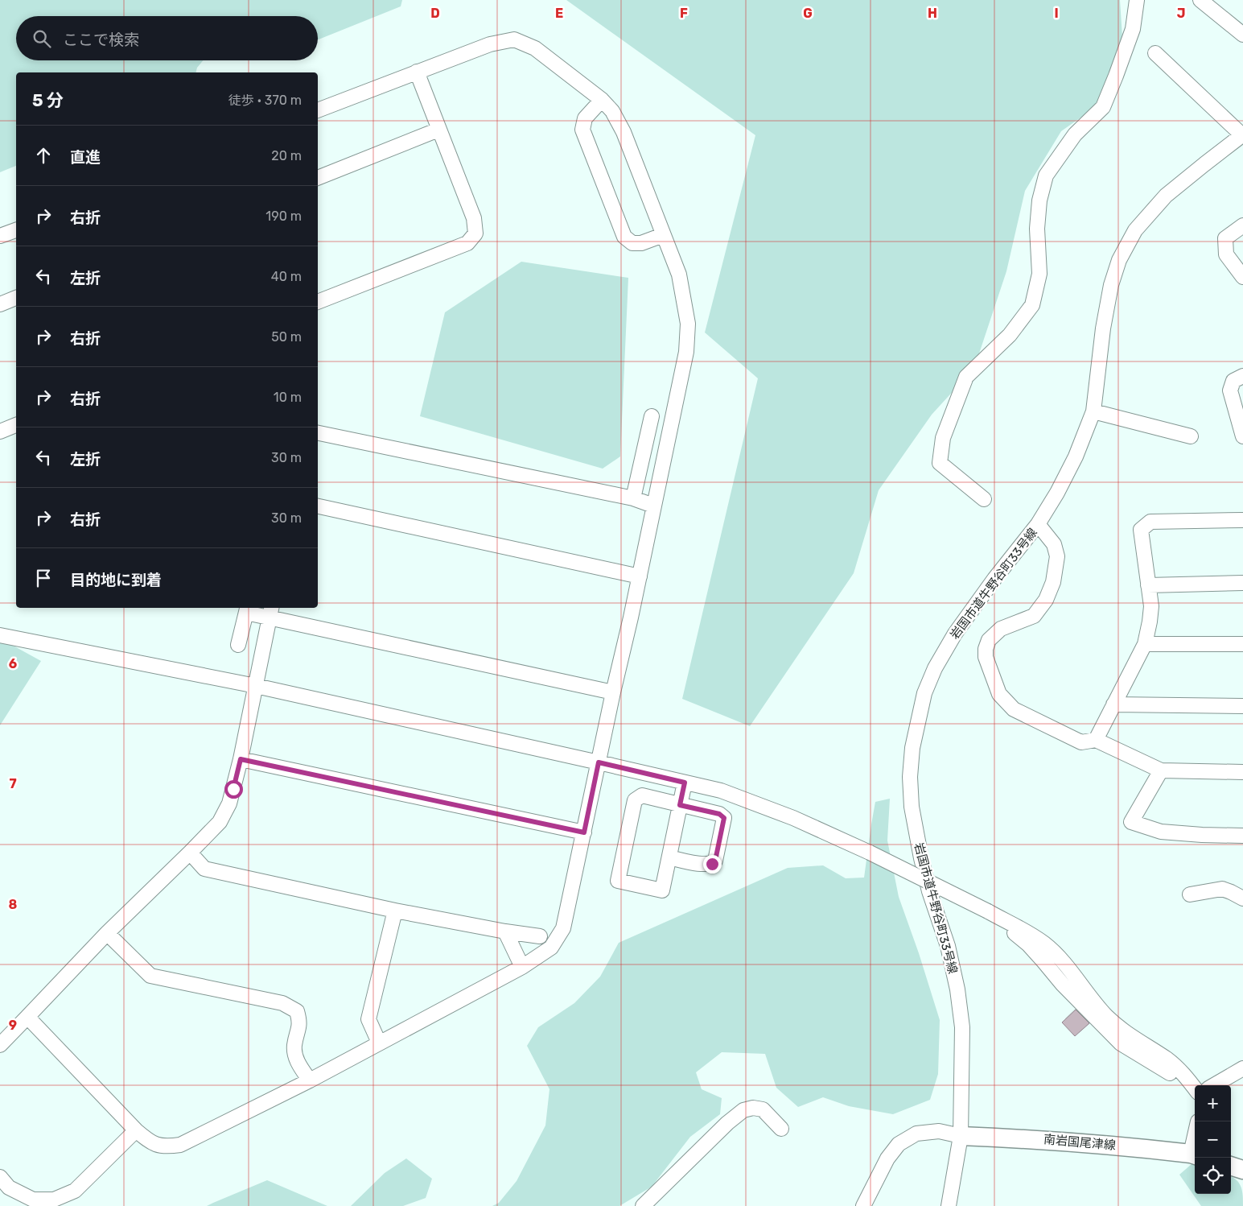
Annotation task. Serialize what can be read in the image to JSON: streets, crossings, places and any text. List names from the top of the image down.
{
  "streets": {
    "main road": ["南岩国尾津線"],
    "street": ["岩国市道牛野谷町33号線"]
  },
  "crossings": [
    ["岩国市道牛野谷町33号線", "南岩国尾津線"]
  ],
  "page": {
    "search": "ここで検索",
    "heading": ["5 分", "徒歩 · 370 m"],
    "list": [
      ["直進", "20 m"],
      ["右折", "190 m"],
      ["左折", "40 m"],
      ["右折", "50 m"],
      ["右折", "10 m"],
      ["左折", "30 m"],
      ["右折", "30 m"],
      "目的地に到着"
    ],
    "map_buttons": ["+", "−"]
  },
  "grid": {
    "columns": [
      "D",
      "E",
      "F",
      "G",
      "H",
      "I",
      "J"
    ],
    "rows": [
      "6",
      "7",
      "8",
      "9"
    ]
  }
}
